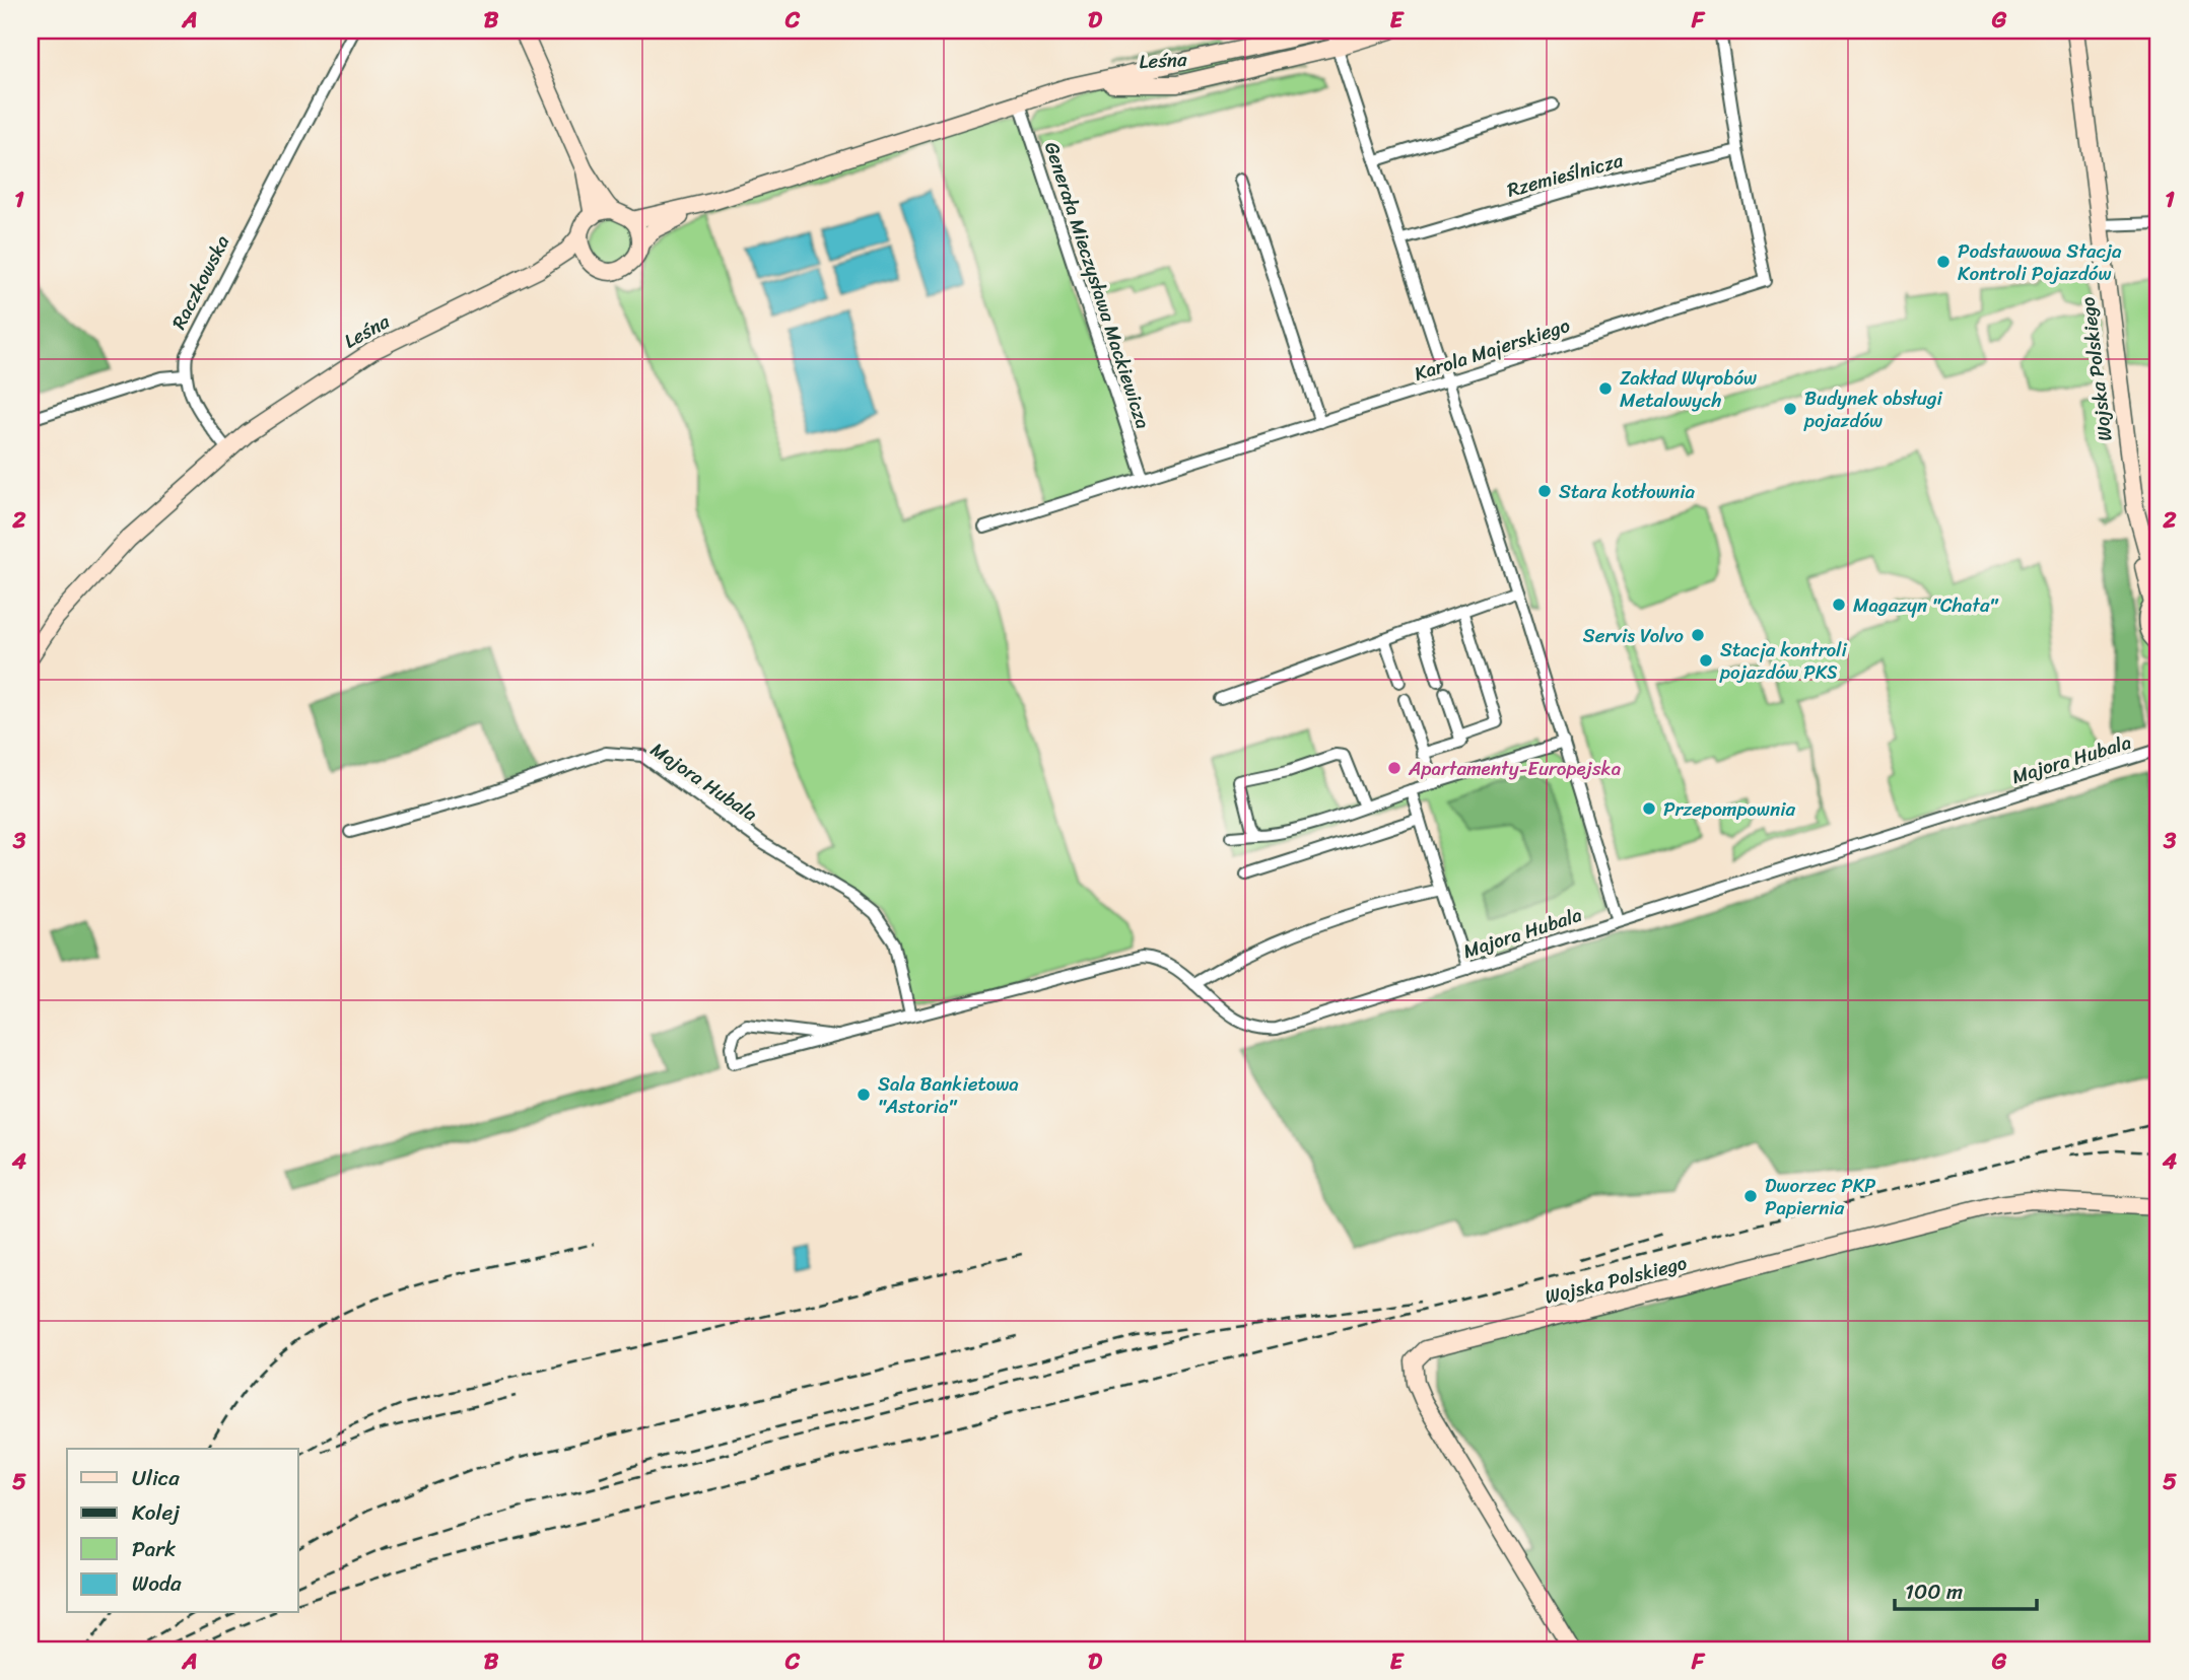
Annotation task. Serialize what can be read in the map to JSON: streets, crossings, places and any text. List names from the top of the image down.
{
  "streets": {
    "main road": ["Leśna", "Wojska Polskiego"],
    "street": [
      "Rzemieślnicza",
      "Raczkowska",
      "Generała Mieczysława Mackiewicza",
      "Karola Majerskiego",
      "Majora Hubala"
    ]
  },
  "crossings": [
    ["Leśna", "Generała Mieczysława Mackiewicza"],
    ["Rzemieślnicza", "Karola Majerskiego"],
    ["Generała Mieczysława Mackiewicza", "Karola Majerskiego"]
  ],
  "places": [
    "Podstawowa Stacja Kontroli Pojazdów",
    "Zakład Wyrobów Metalowych",
    "Budynek obsługi pojazdów",
    "Stara kotłownia",
    "Magazyn \"Chata\"",
    "Servis Volvo",
    "Stacja kontroli pojazdów PKS",
    "Apartamenty-Europejska",
    "Przepompownia",
    "Sala Bankietowa \"Astoria\"",
    "Dworzec PKP Papiernia"
  ],
  "legend": [
    "Ulica",
    "Kolej",
    "Park",
    "Woda"
  ],
  "scale_bar": "100 m",
  "grid": {
    "columns": [
      "A",
      "B",
      "C",
      "D",
      "E",
      "F",
      "G"
    ],
    "rows": [
      "1",
      "2",
      "3",
      "4",
      "5"
    ]
  }
}
